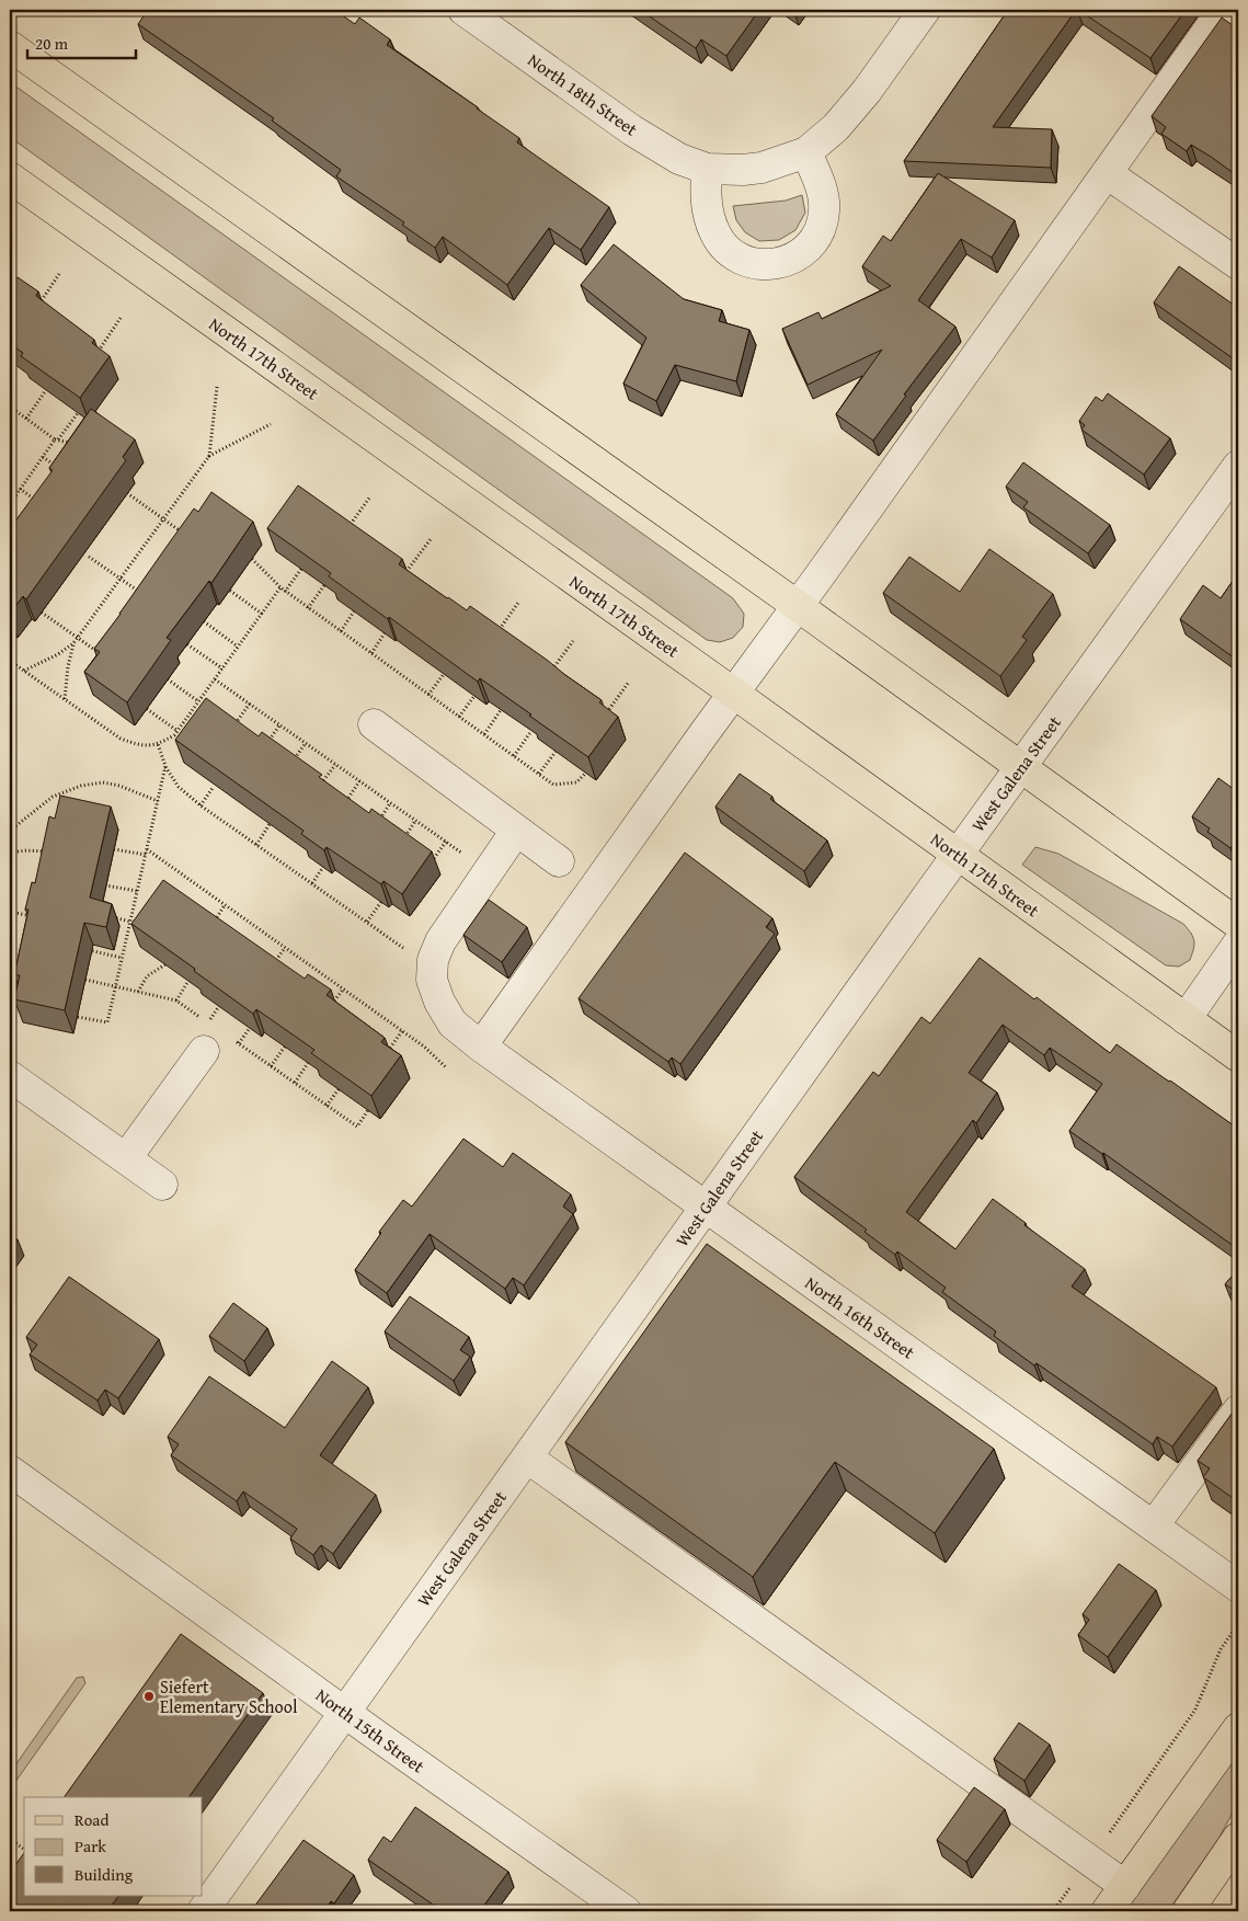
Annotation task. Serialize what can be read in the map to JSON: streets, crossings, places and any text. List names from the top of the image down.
{
  "streets": {
    "main road": ["North 17th Street"],
    "street": [
      "North 18th Street",
      "West Galena Street",
      "North 16th Street",
      "North 15th Street"
    ]
  },
  "crossings": [
    ["North 17th Street", "West Galena Street"],
    ["West Galena Street", "North 16th Street"],
    ["West Galena Street", "North 15th Street"]
  ],
  "places": ["Siefert Elementary School"],
  "legend": ["Road", "Park", "Building"],
  "scale_bar": "20 m"
}
